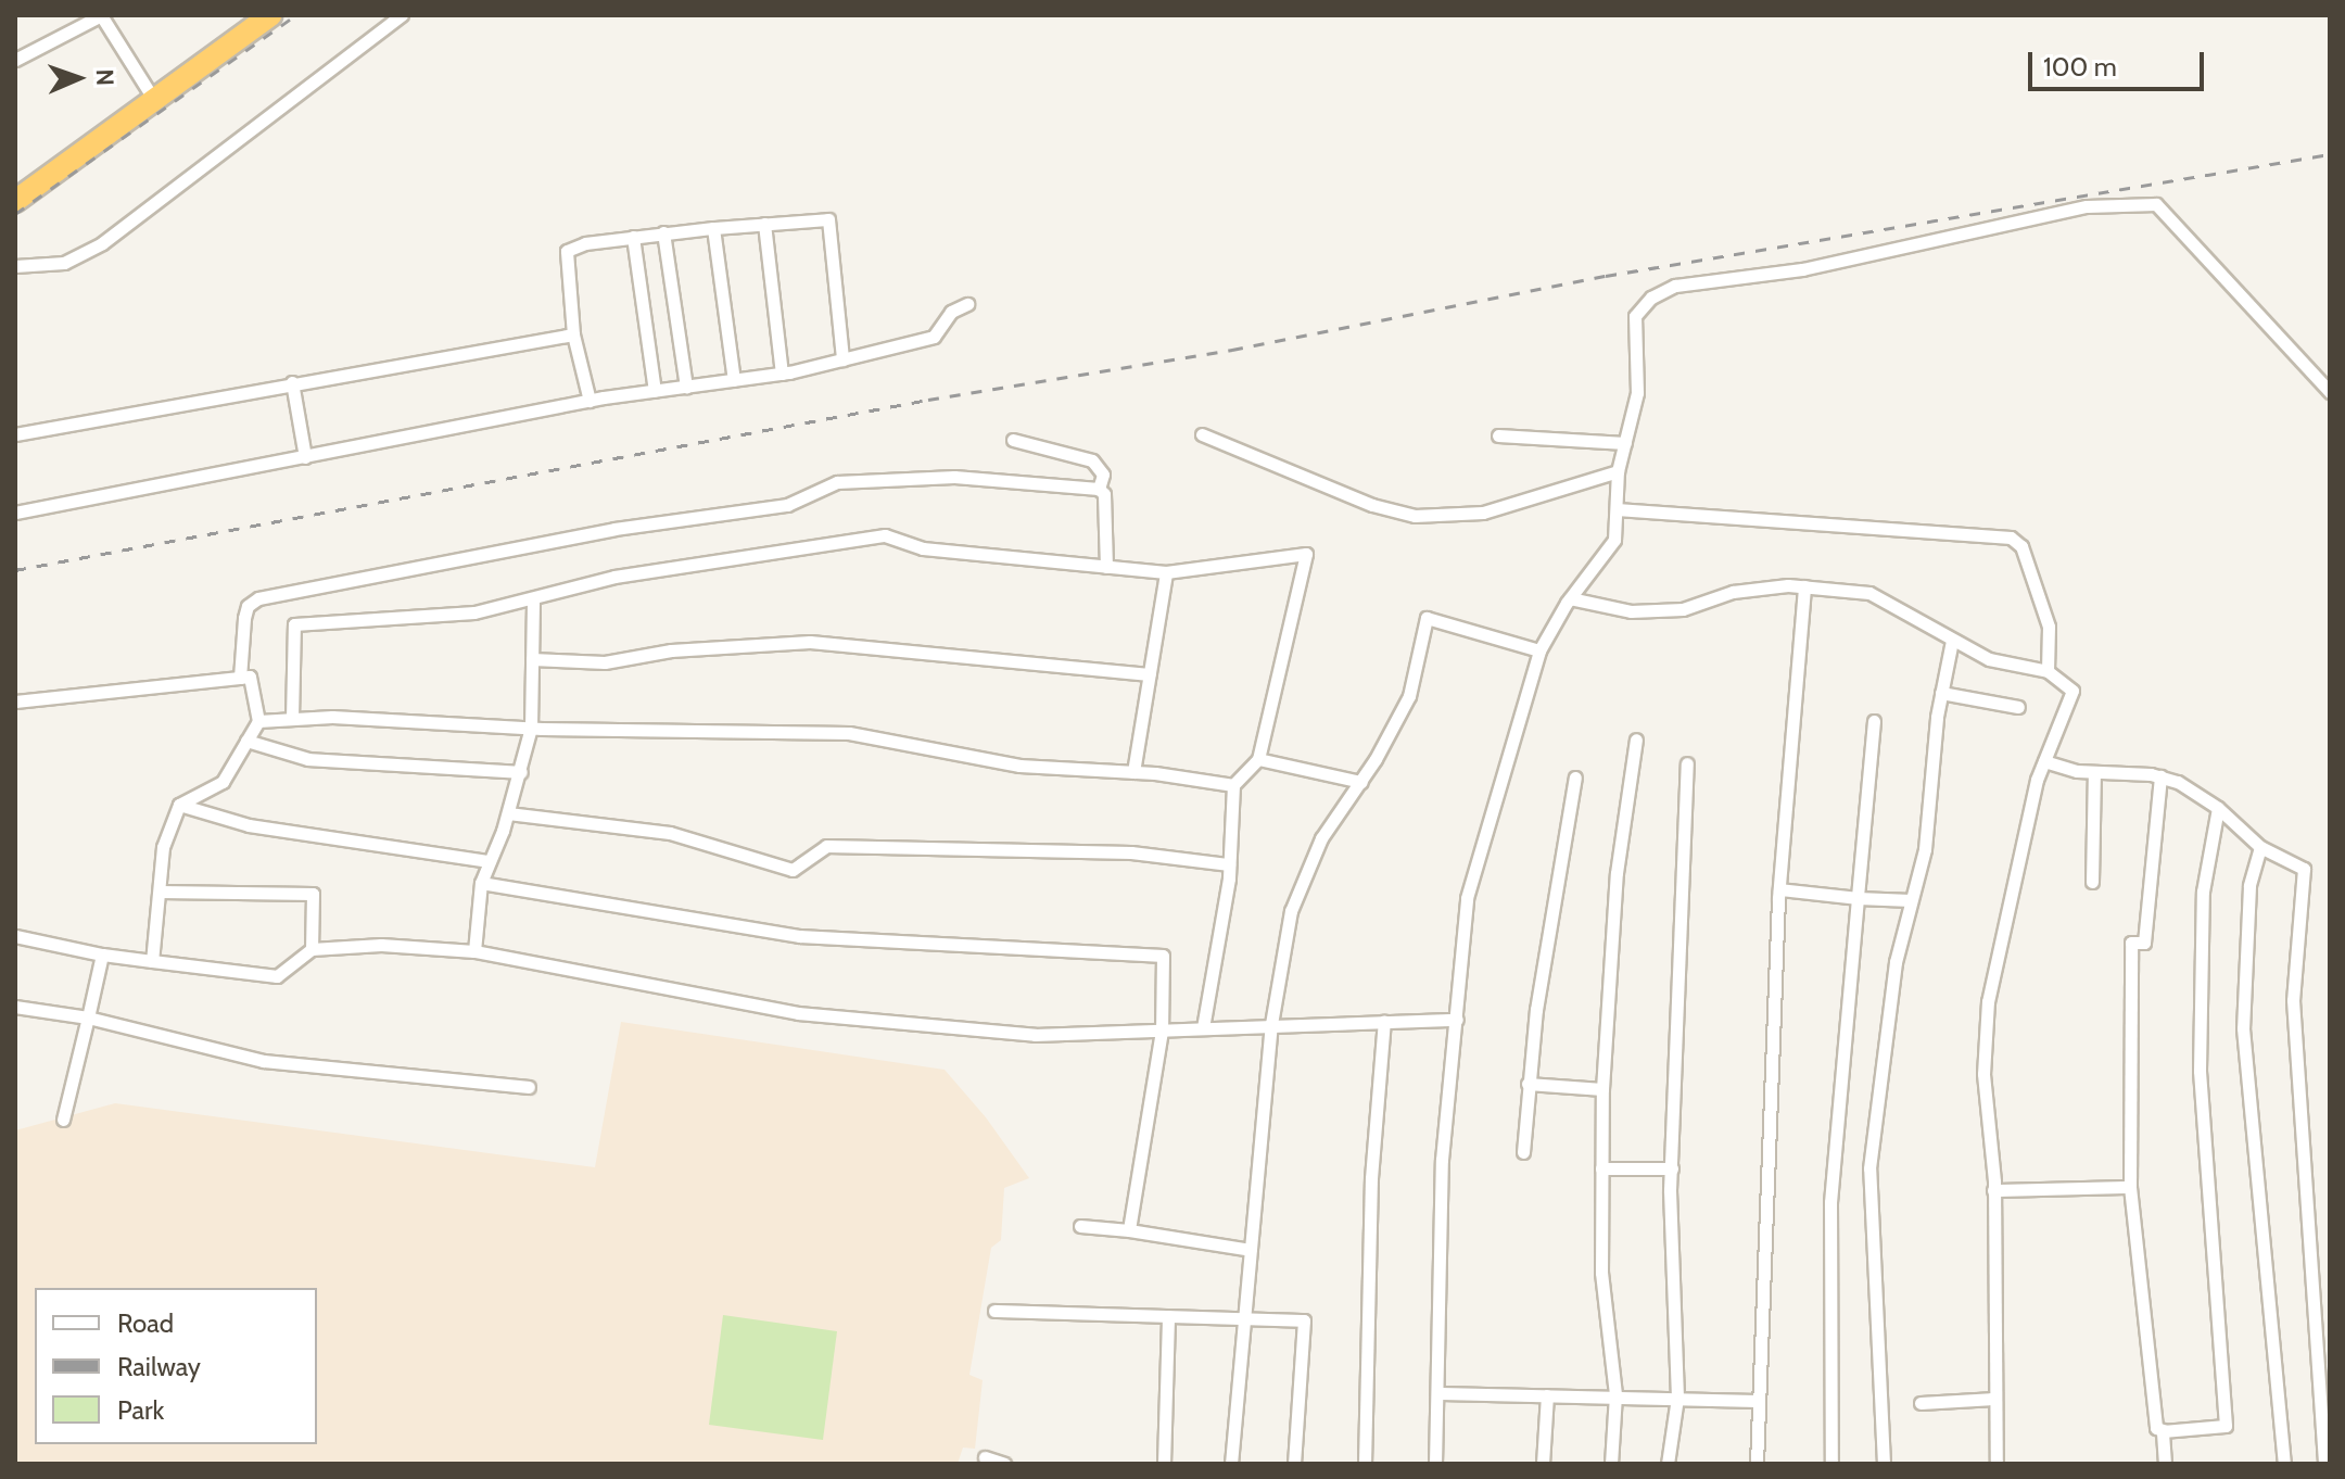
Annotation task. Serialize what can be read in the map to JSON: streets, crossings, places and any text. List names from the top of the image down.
{
  "legend": ["Road", "Railway", "Park"],
  "scale_bar": "100 m",
  "north": "right"
}
